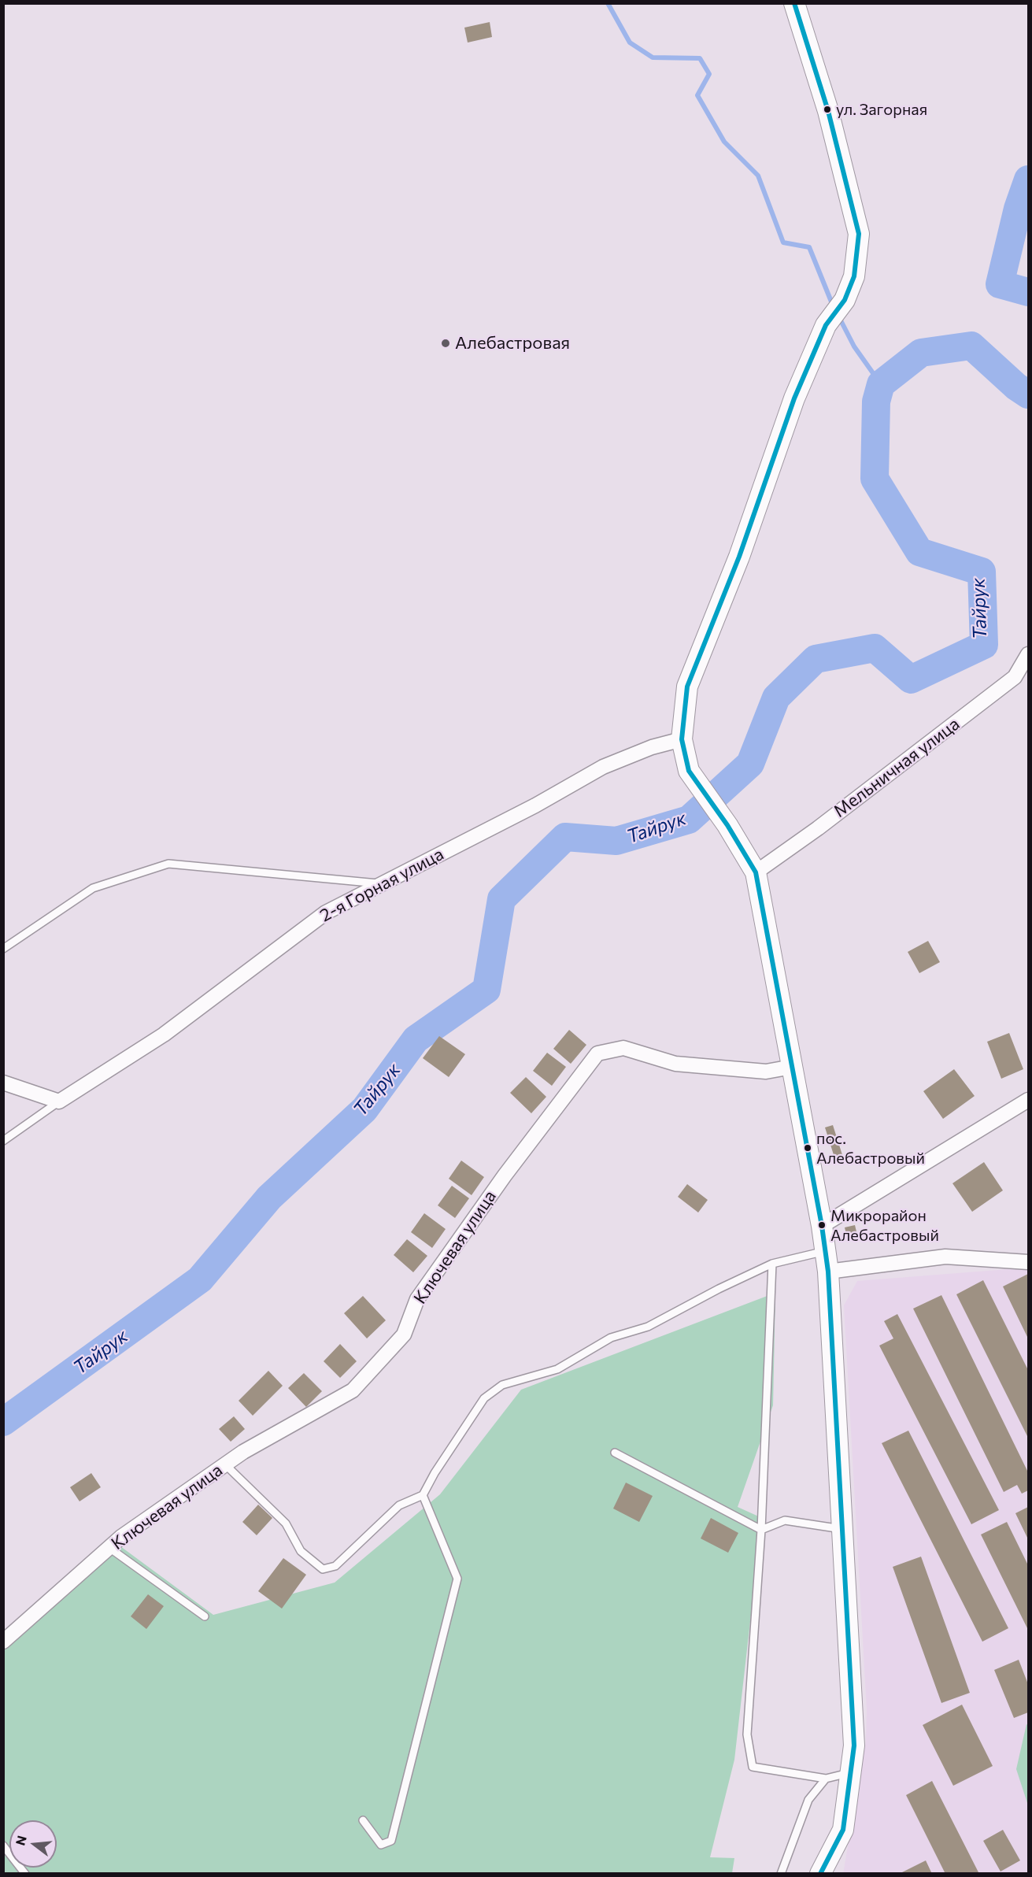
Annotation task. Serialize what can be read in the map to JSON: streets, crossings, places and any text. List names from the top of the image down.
{
  "streets": {
    "street": ["Мельничная улица", "2-я Горная улица", "Ключевая улица"]
  },
  "water": ["Тайрук"],
  "places": [
    "ул. Загорная",
    "Алебастровая",
    "пос. Алебастровый",
    "Микрорайон Алебастровый"
  ],
  "north": "left"
}
